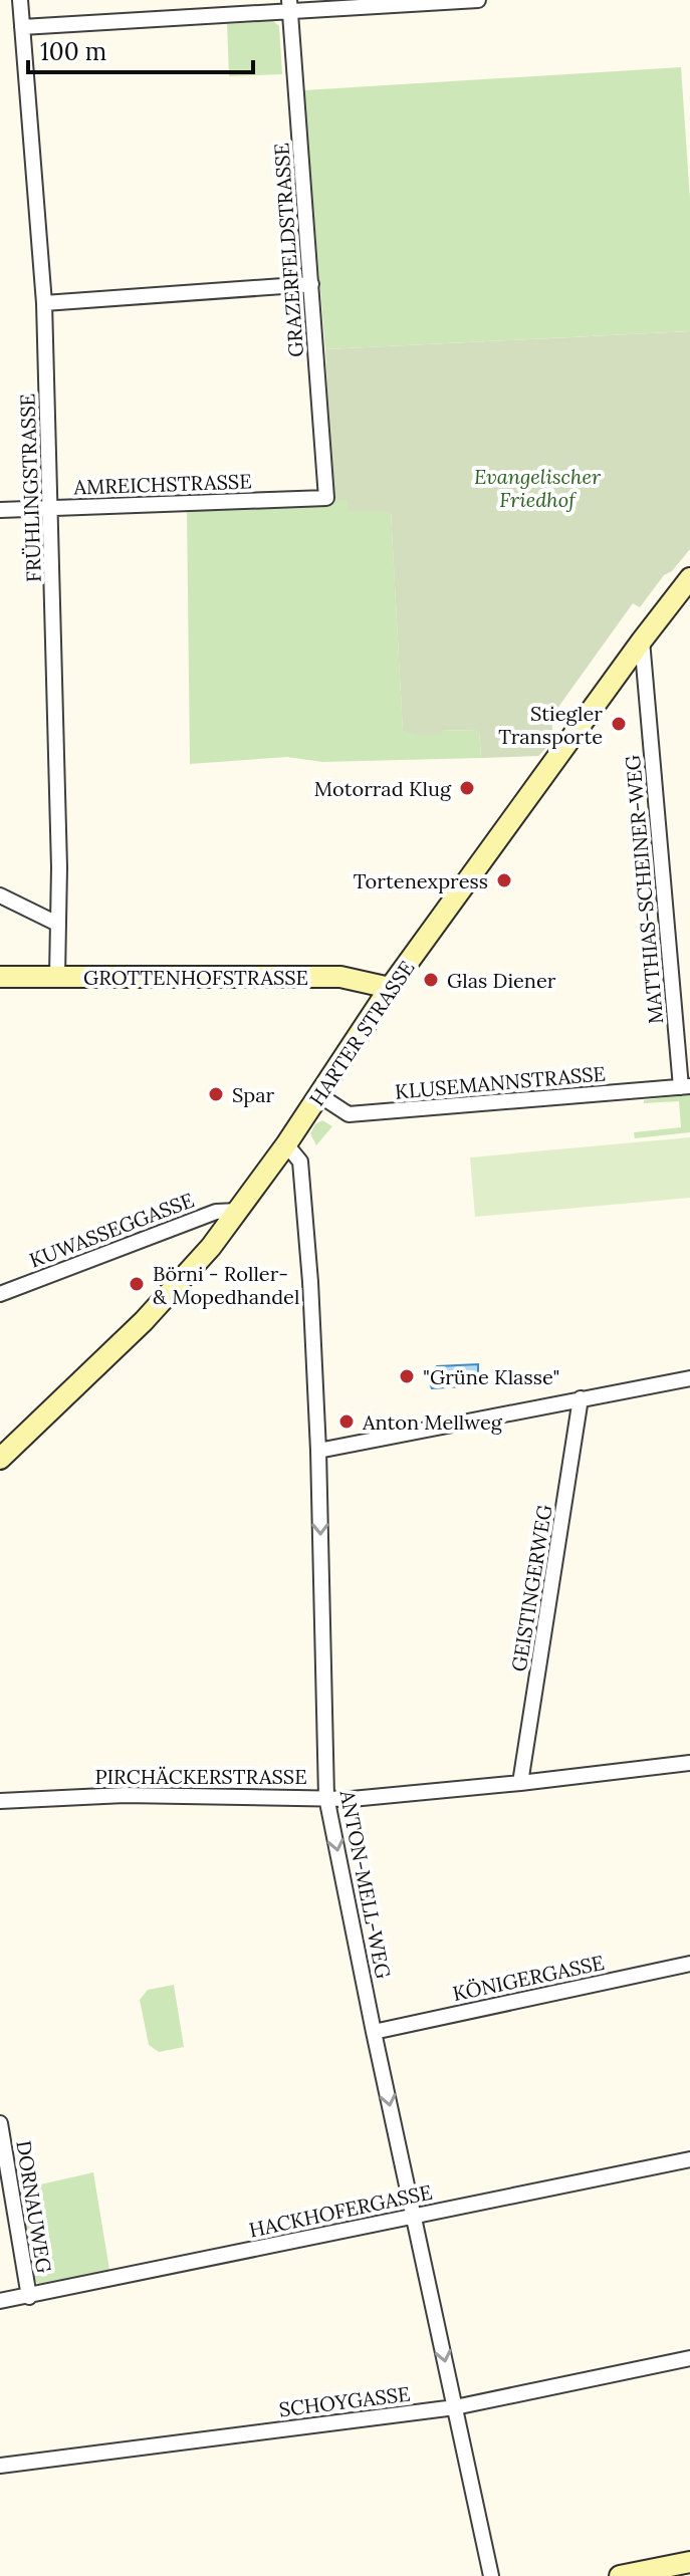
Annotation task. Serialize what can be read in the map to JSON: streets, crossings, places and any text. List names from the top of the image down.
{
  "streets": {
    "main road": ["GROTTENHOFSTRASSE", "HARTER STRASSE"],
    "street": [
      "GRAZERFELDSTRASSE",
      "AMREICHSTRASSE",
      "FRÜHLINGSTRASSE",
      "MATTHIAS-SCHEINER-WEG",
      "KLUSEMANNSTRASSE",
      "KUWASSEGGASSE",
      "GEISTINGERWEG",
      "PIRCHÄCKERSTRASSE",
      "ANTON-MELL-WEG",
      "KÖNIGERGASSE",
      "DORNAUWEG",
      "HACKHOFERGASSE",
      "SCHOYGASSE"
    ]
  },
  "crossings": [
    ["GRAZERFELDSTRASSE", "AMREICHSTRASSE"],
    ["AMREICHSTRASSE", "FRÜHLINGSTRASSE"],
    ["FRÜHLINGSTRASSE", "GROTTENHOFSTRASSE"],
    ["MATTHIAS-SCHEINER-WEG", "HARTER STRASSE"],
    ["MATTHIAS-SCHEINER-WEG", "KLUSEMANNSTRASSE"],
    ["GROTTENHOFSTRASSE", "HARTER STRASSE"],
    ["HARTER STRASSE", "KLUSEMANNSTRASSE"],
    ["HARTER STRASSE", "KUWASSEGGASSE"],
    ["HARTER STRASSE", "ANTON-MELL-WEG"],
    ["GEISTINGERWEG", "PIRCHÄCKERSTRASSE"],
    ["PIRCHÄCKERSTRASSE", "ANTON-MELL-WEG"],
    ["ANTON-MELL-WEG", "KÖNIGERGASSE"],
    ["ANTON-MELL-WEG", "HACKHOFERGASSE"],
    ["ANTON-MELL-WEG", "SCHOYGASSE"],
    ["DORNAUWEG", "HACKHOFERGASSE"]
  ],
  "one_way": ["ANTON-MELL-WEG"],
  "parks": ["Evangelischer Friedhof"],
  "places": [
    "Stiegler Transporte",
    "Motorrad Klug",
    "Tortenexpress",
    "Glas Diener",
    "Spar",
    "Börni - Roller- & Mopedhandel",
    "\"Grüne Klasse\"",
    "Anton Mellweg"
  ],
  "scale_bar": "100 m"
}
